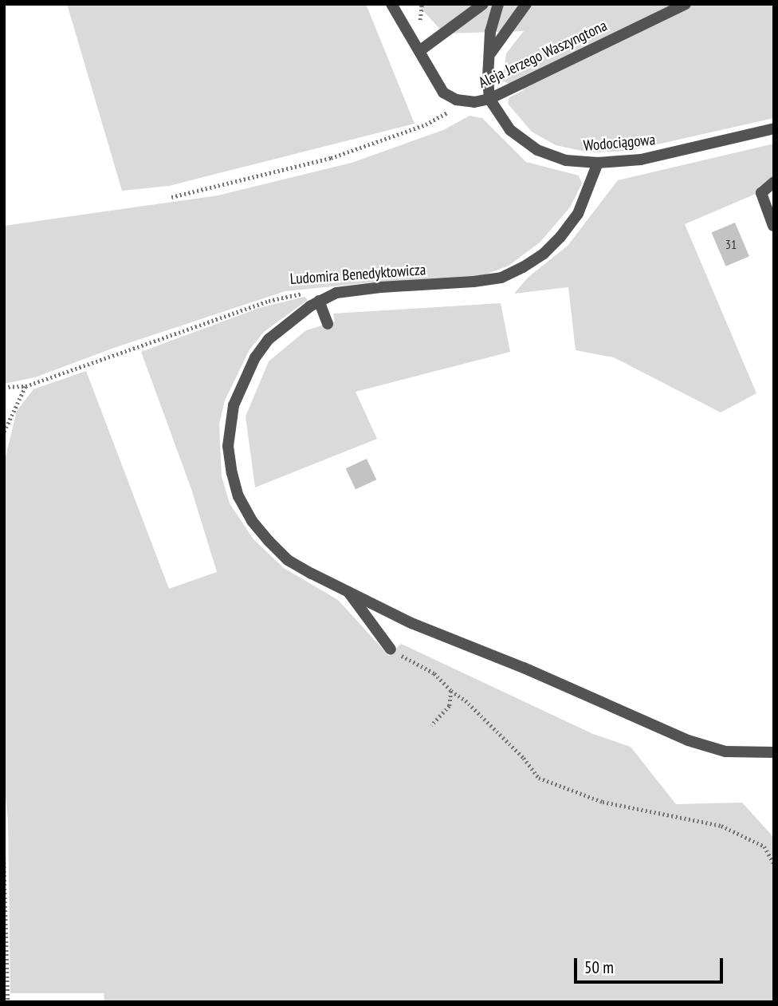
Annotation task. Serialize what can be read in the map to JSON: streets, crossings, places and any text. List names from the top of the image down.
{
  "streets": {
    "street": ["Aleja Jerzego Waszyngtona", "Wodociągowa", "Ludomira Benedyktowicza"]
  },
  "crossings": [
    ["Aleja Jerzego Waszyngtona", "Wodociągowa"],
    ["Wodociągowa", "Ludomira Benedyktowicza"]
  ],
  "house_numbers": ["31"],
  "scale_bar": "50 m"
}
